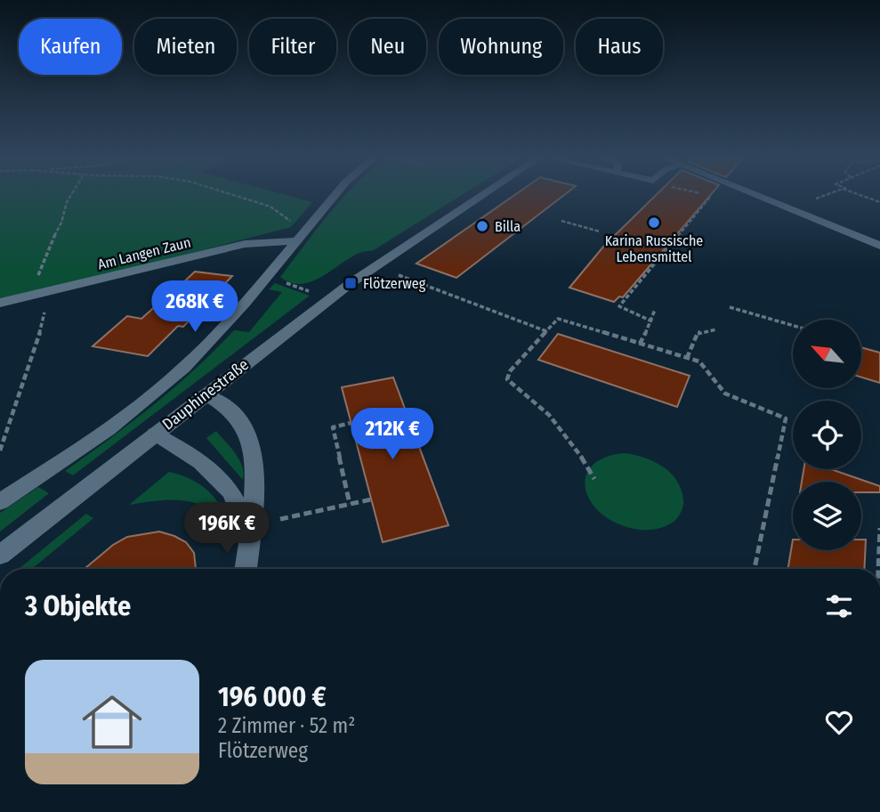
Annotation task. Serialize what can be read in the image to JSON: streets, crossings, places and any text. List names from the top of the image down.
{
  "streets": {
    "street": ["Am Langen Zaun", "Dauphinestraße"]
  },
  "crossings": [
    ["Am Langen Zaun", "Dauphinestraße"]
  ],
  "places": {
    "other": ["Karina Russische Lebensmittel", "Billa"],
    "transit": ["Flötzerweg"]
  },
  "north": "top left",
  "page": {
    "chip": [
      "Kaufen",
      "Mieten",
      "Filter",
      "Neu",
      "Wohnung",
      "Haus"
    ],
    "price": ["268K €", "212K €", "196K €"],
    "heading": "3 Objekte",
    "list": [
      {
        "name": "196 000 €",
        "note": "2 Zimmer · 52 m² · Flötzerweg"
      }
    ]
  }
}
